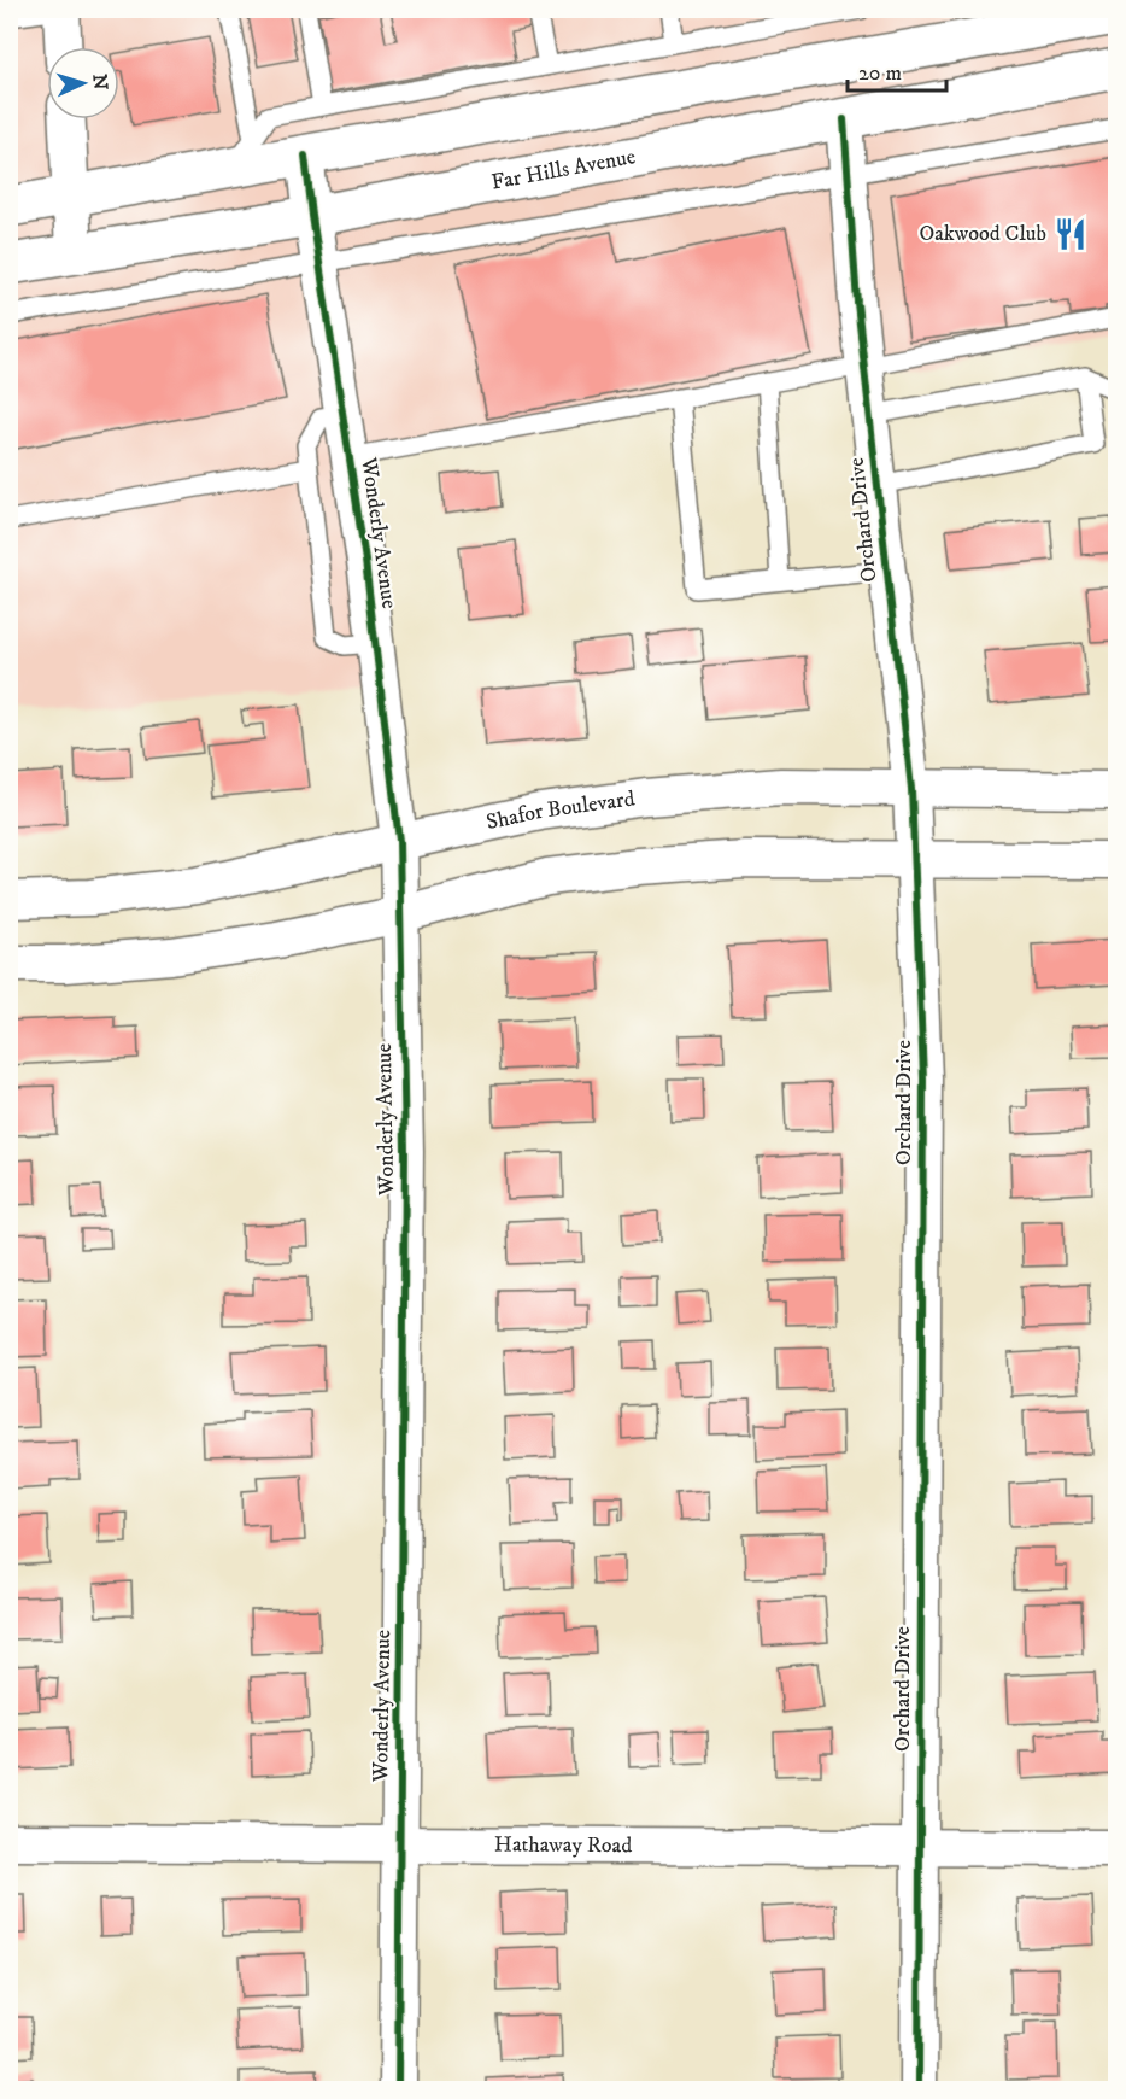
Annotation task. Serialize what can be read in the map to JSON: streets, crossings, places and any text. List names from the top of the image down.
{
  "streets": {
    "main road": ["Far Hills Avenue"],
    "street": [
      "Orchard Drive",
      "Wonderly Avenue",
      "Shafor Boulevard",
      "Hathaway Road"
    ]
  },
  "crossings": [
    ["Far Hills Avenue", "Orchard Drive"],
    ["Far Hills Avenue", "Wonderly Avenue"],
    ["Orchard Drive", "Shafor Boulevard"],
    ["Orchard Drive", "Hathaway Road"],
    ["Wonderly Avenue", "Shafor Boulevard"],
    ["Wonderly Avenue", "Hathaway Road"]
  ],
  "places": {
    "restaurant": ["Oakwood Club"]
  },
  "scale_bar": "20 m",
  "north": "right"
}
